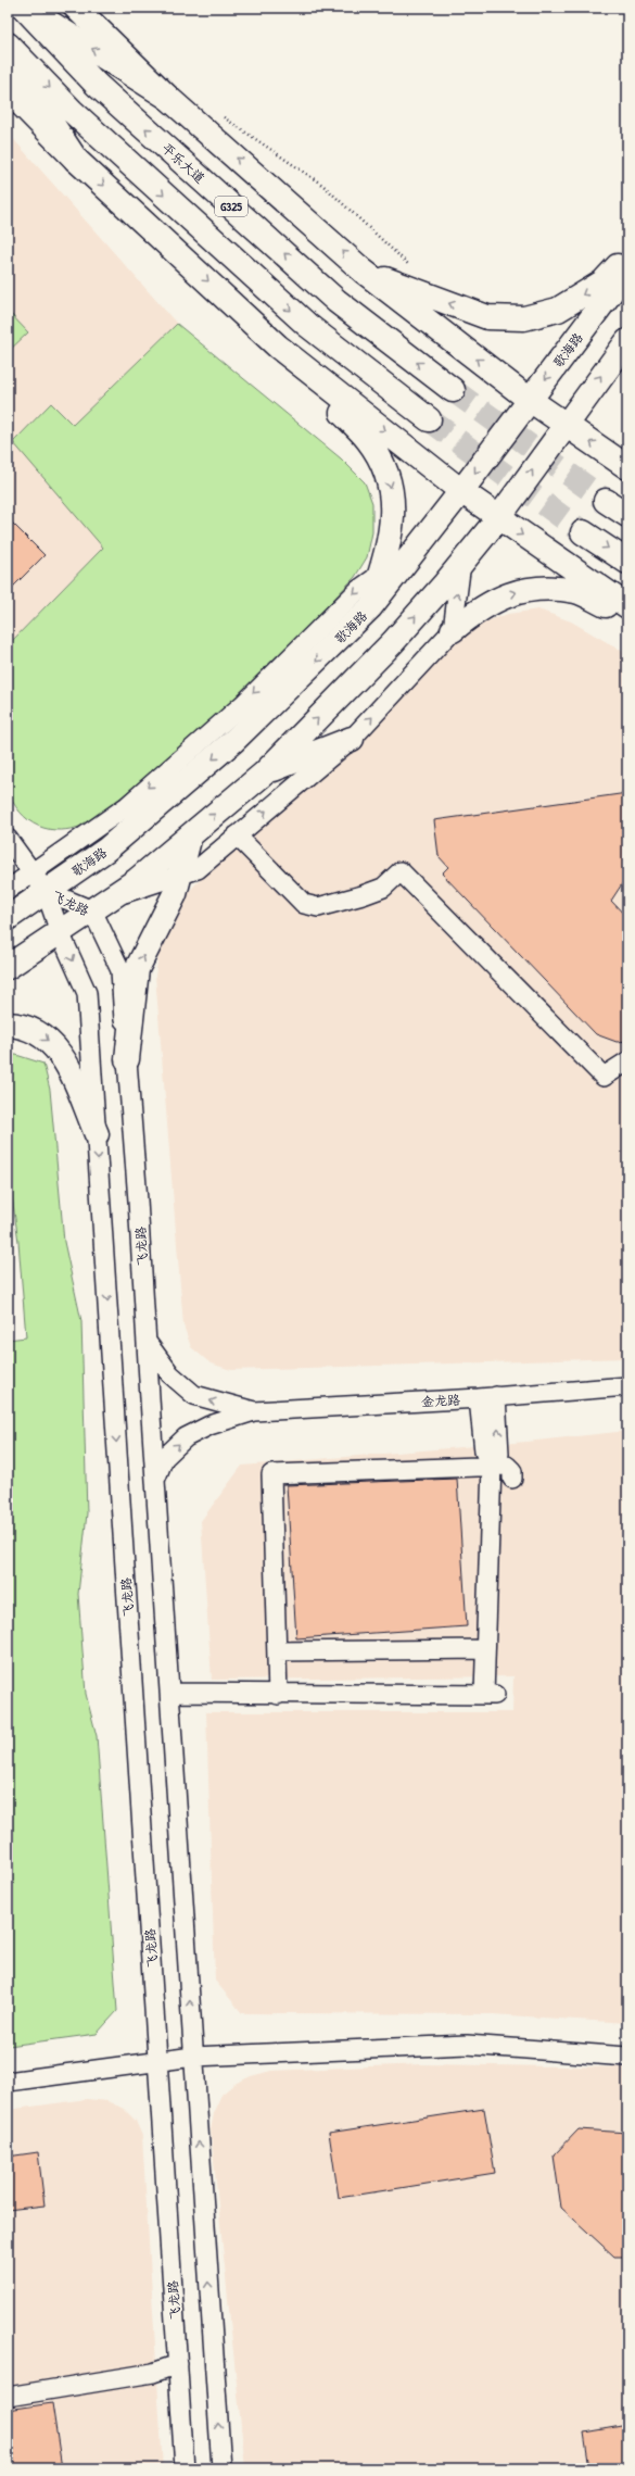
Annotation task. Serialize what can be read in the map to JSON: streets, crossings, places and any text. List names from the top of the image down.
{
  "streets": {
    "main road": ["平乐大道", "G325", "歌海路"],
    "street": ["飞龙路", "金龙路"]
  },
  "crossings": [
    ["歌海路", "飞龙路"],
    ["飞龙路", "金龙路"]
  ]
}
